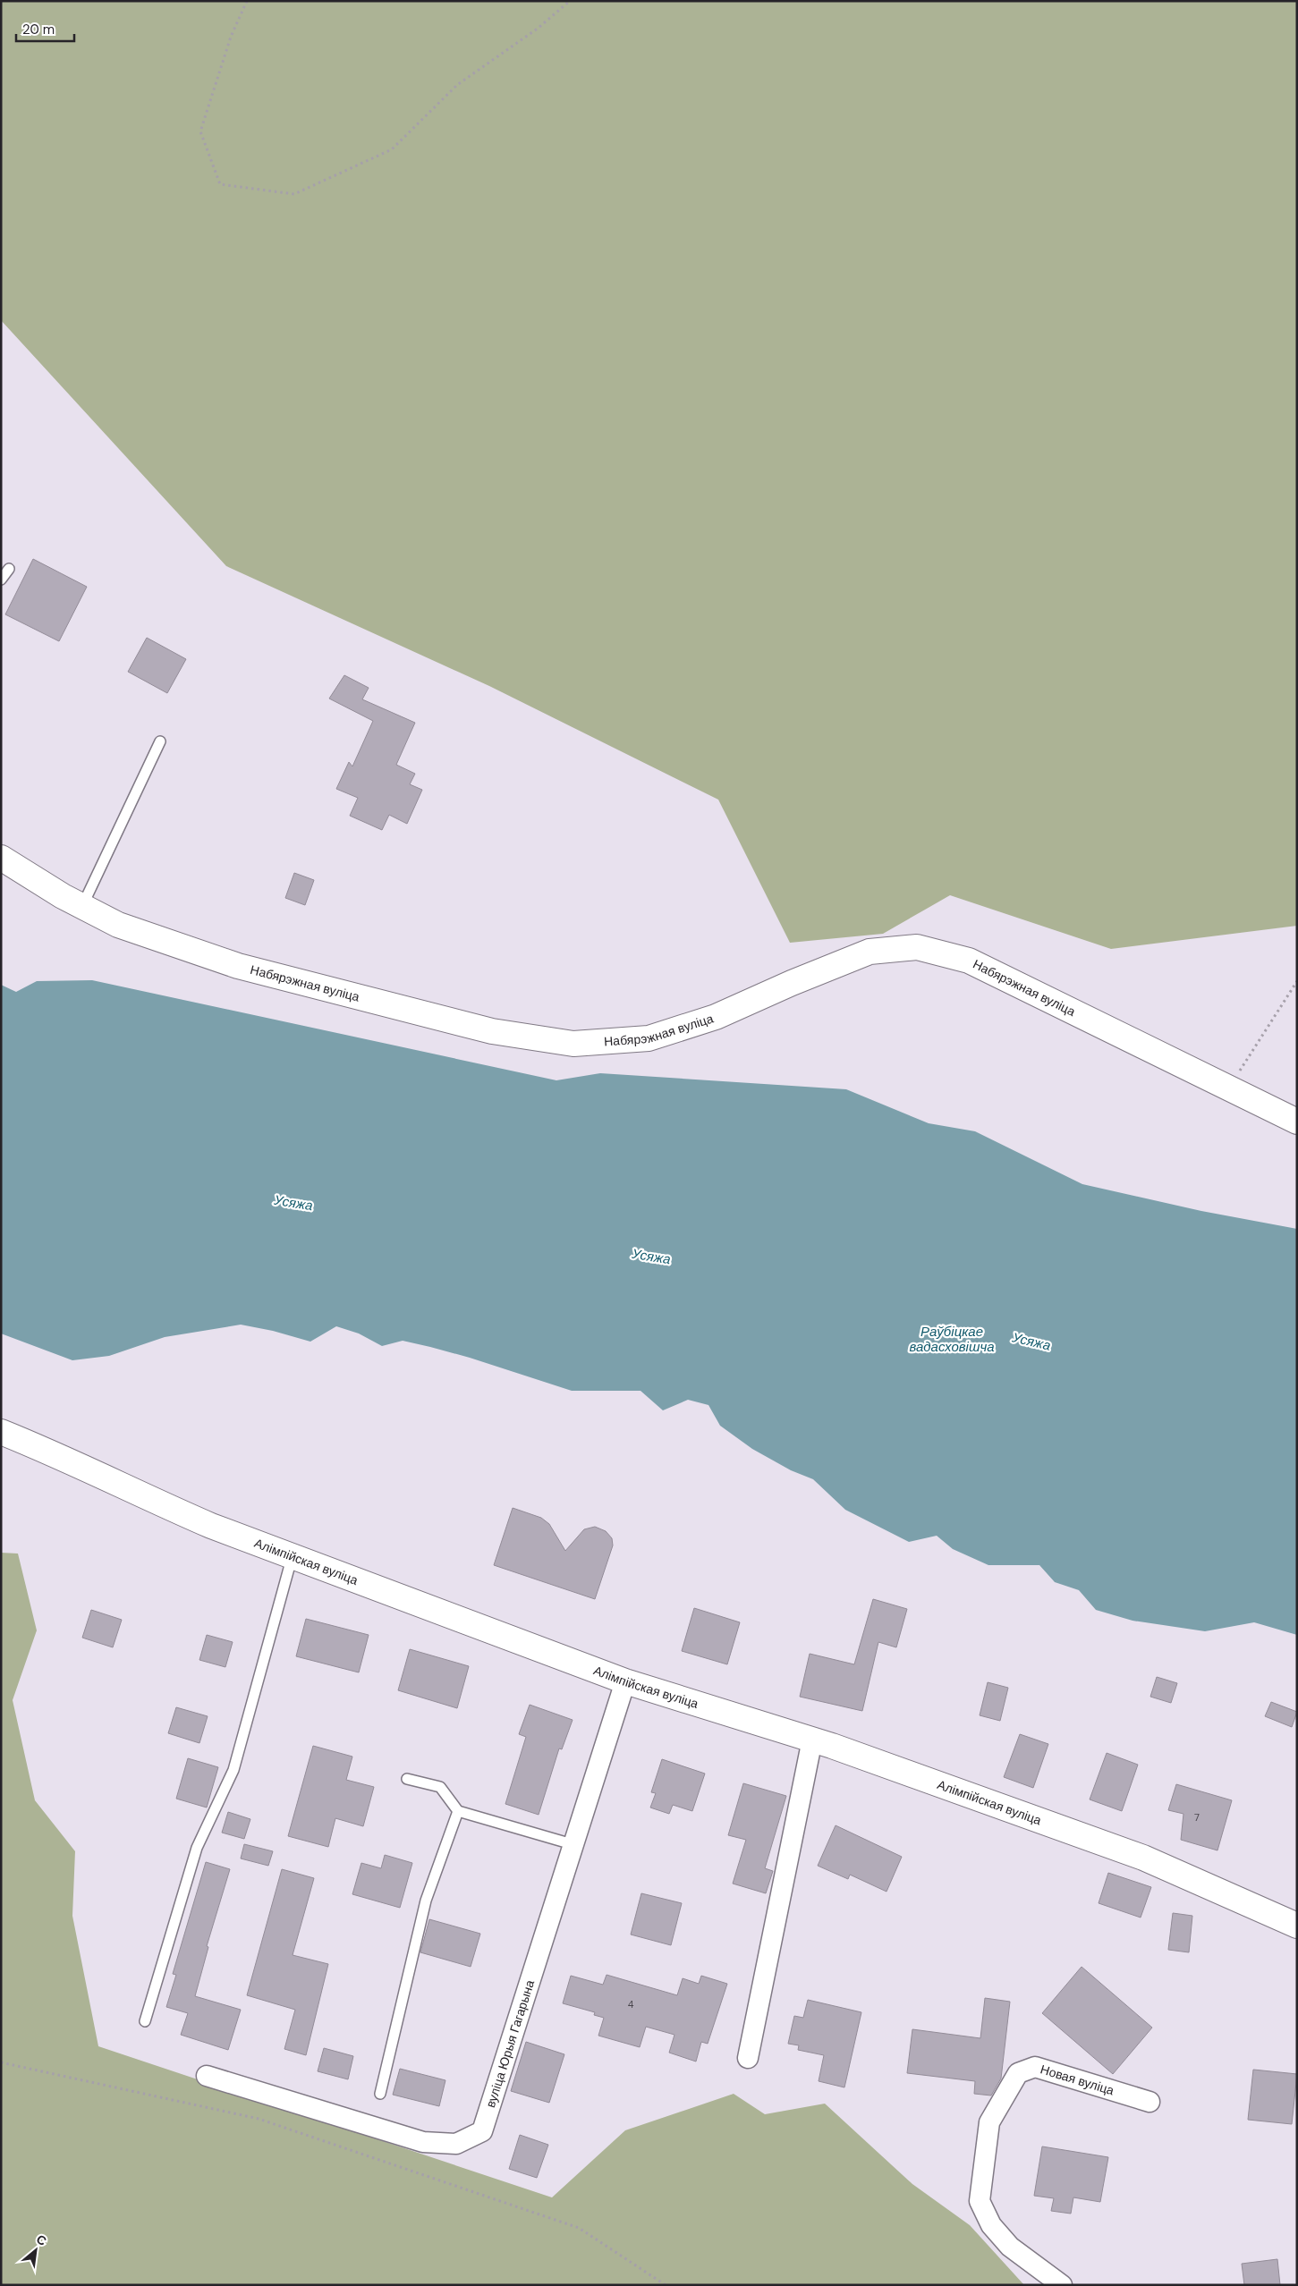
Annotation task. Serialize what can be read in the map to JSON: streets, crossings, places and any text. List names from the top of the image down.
{
  "streets": {
    "street": [
      "Набярэжная вуліца",
      "Алімпійская вуліца",
      "вуліца Юрыя Гагарына",
      "Новая вуліца"
    ]
  },
  "crossings": [
    ["Алімпійская вуліца", "вуліца Юрыя Гагарына"]
  ],
  "water": ["Усяжа", "Раўбіцкае вадасховішча"],
  "house_numbers": ["7", "4"],
  "scale_bar": "20 m",
  "north": "top right"
}
